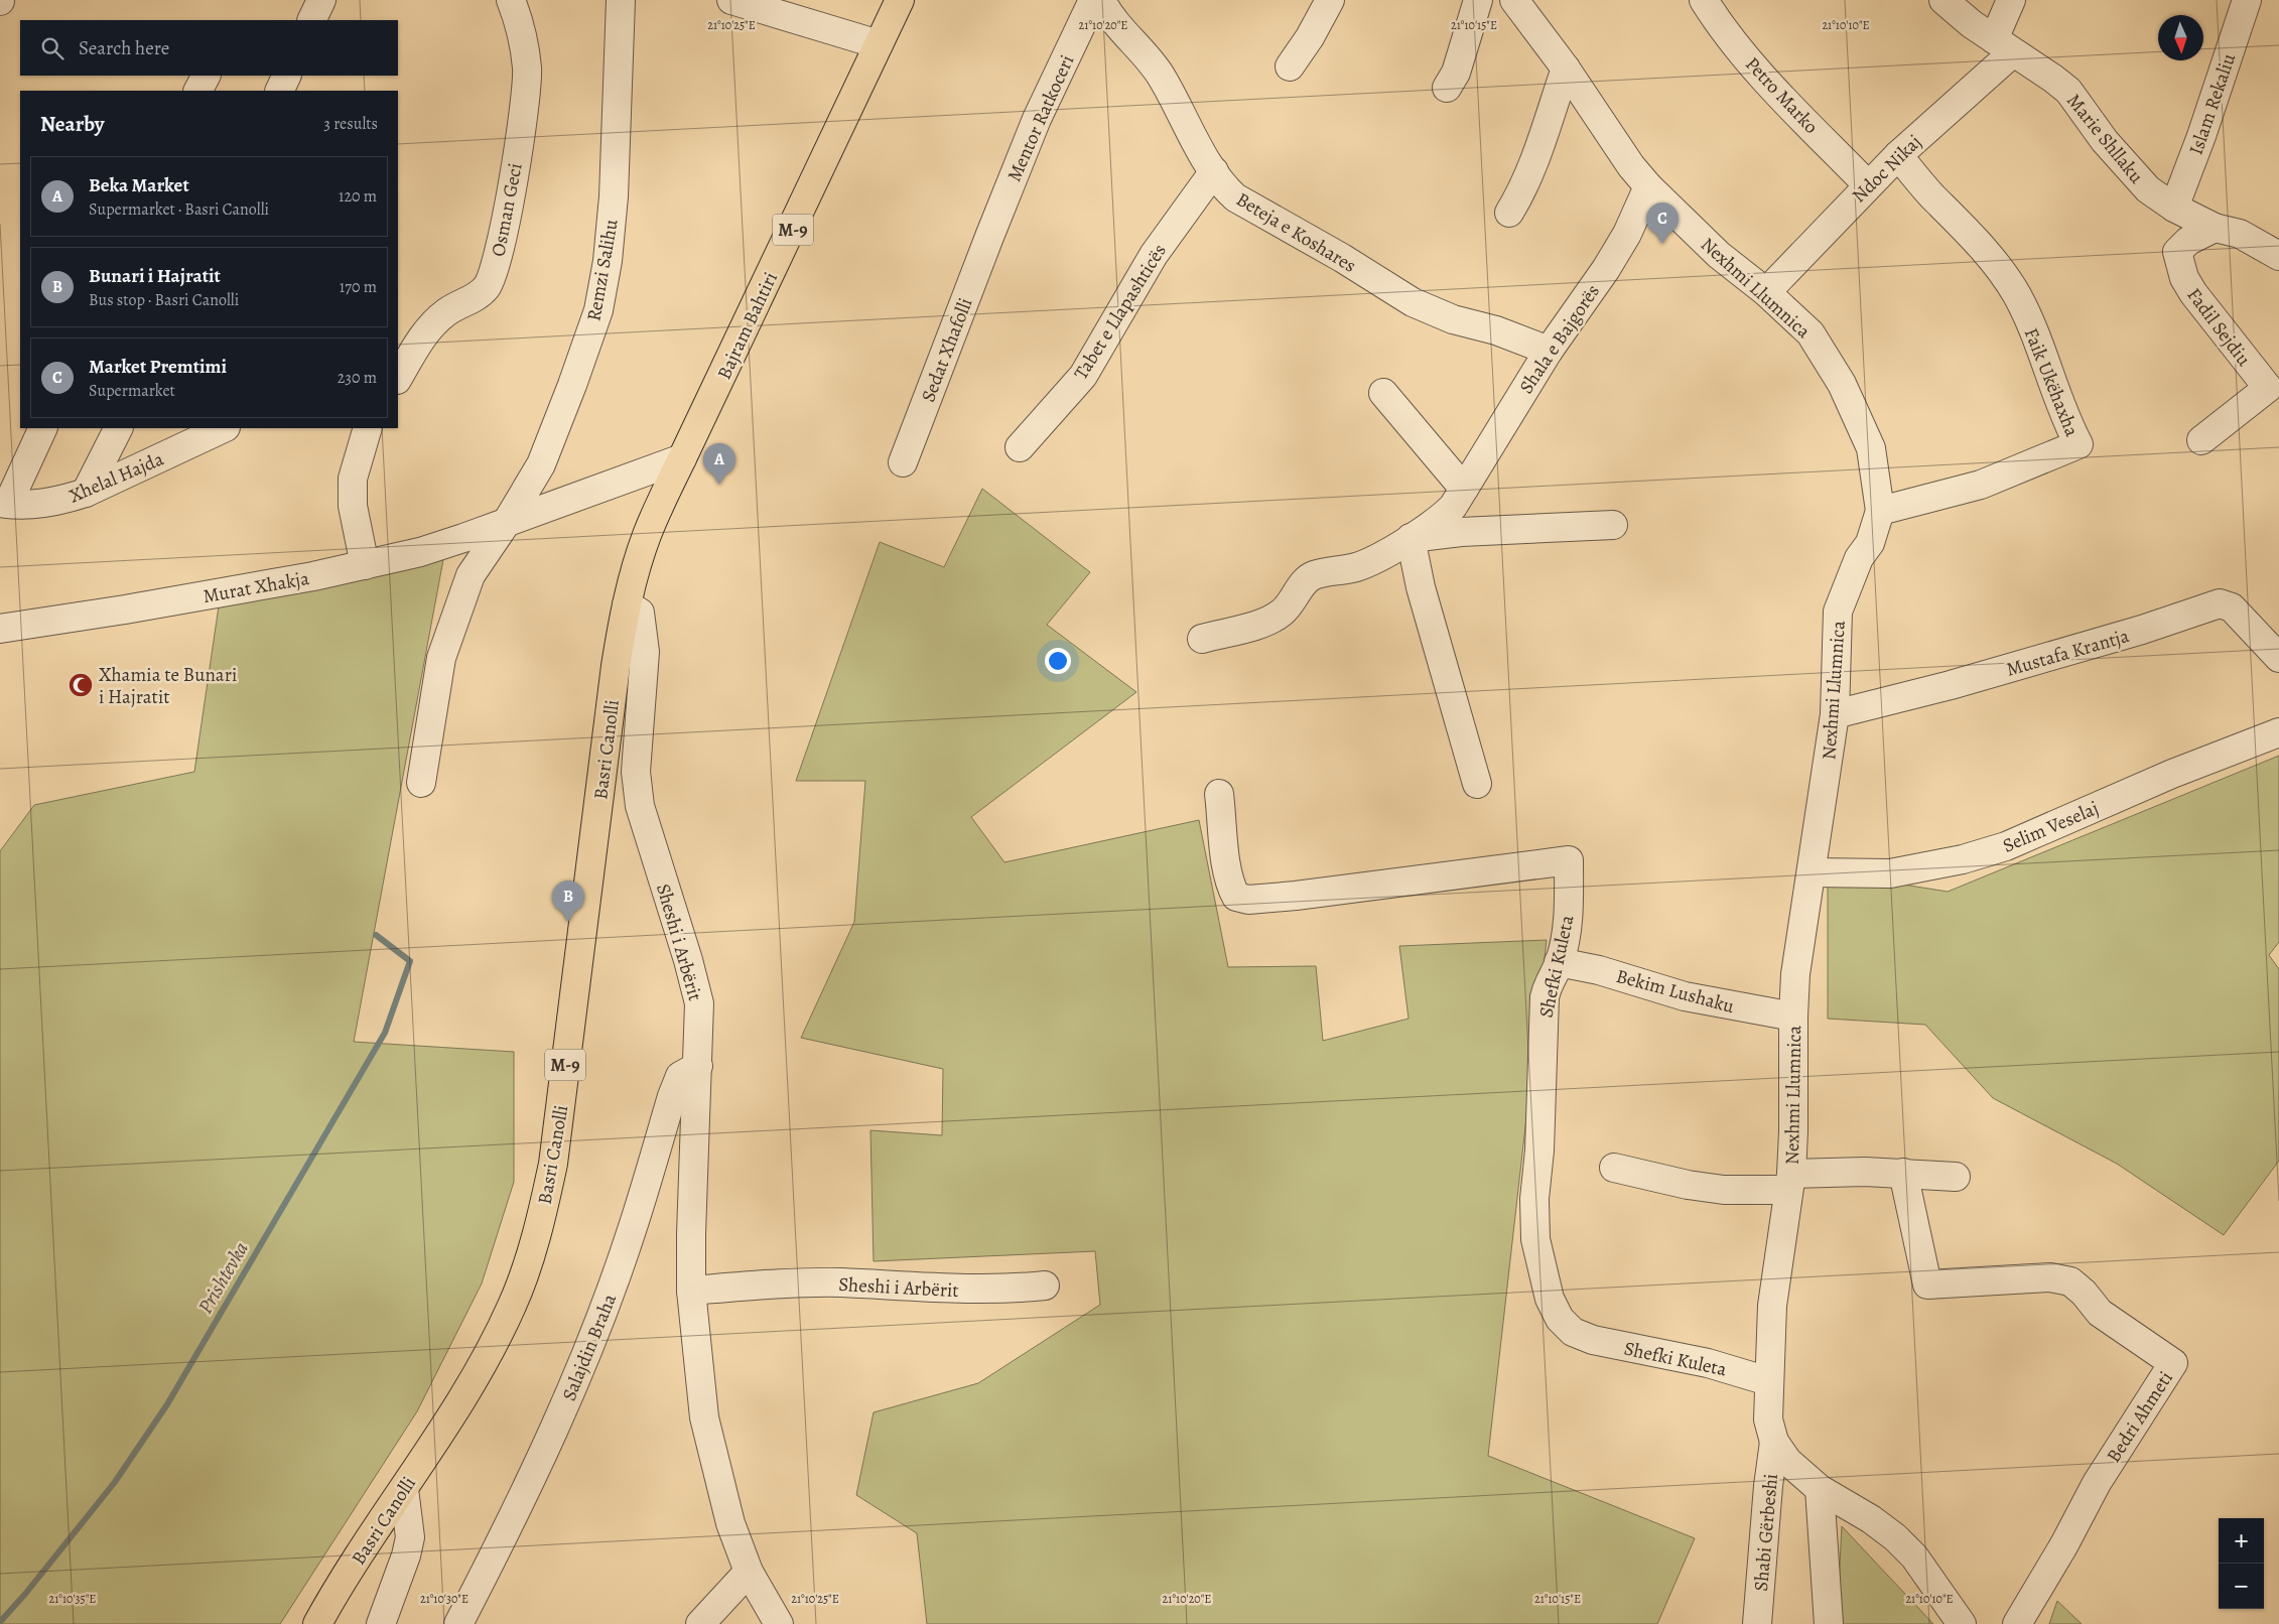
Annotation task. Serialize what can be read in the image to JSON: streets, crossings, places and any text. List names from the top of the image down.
{
  "streets": {
    "main road": ["M-9", "Bajram Bahtiri", "Basri Canolli"],
    "street": [
      "Petro Marko",
      "Islam Rekaliu",
      "Mentor Ratkoceri",
      "Marie Shllaku",
      "Ndoc Nikaj",
      "Osman Geci",
      "Beteja e Koshares",
      "Remzi Salihu",
      "Nexhmi Llumnica",
      "Tabet e Llapashticës",
      "Fadil Sejdiu",
      "Shala e Bajgorës",
      "Sedat Xhafolli",
      "Faik Ukëhaxha",
      "Xhelal Hajda",
      "Murat Xhakja",
      "Mustafa Krantja",
      "Selim Veselaj",
      "Sheshi i Arbërit",
      "Shefki Kuleta",
      "Bekim Lushaku",
      "Salajdin Braha",
      "Bedri Ahmeti",
      "Shabi Gërbeshi"
    ]
  },
  "crossings": [
    ["Petro Marko", "Ndoc Nikaj"],
    ["Islam Rekaliu", "Marie Shllaku"],
    ["Mentor Ratkoceri", "Sedat Xhafolli"],
    ["Marie Shllaku", "Ndoc Nikaj"],
    ["Marie Shllaku", "Fadil Sejdiu"],
    ["Ndoc Nikaj", "Nexhmi Llumnica"],
    ["Ndoc Nikaj", "Faik Ukëhaxha"],
    ["Beteja e Koshares", "Tabet e Llapashticës"],
    ["Beteja e Koshares", "Shala e Bajgorës"],
    ["Remzi Salihu", "Murat Xhakja"],
    ["Nexhmi Llumnica", "Shala e Bajgorës"],
    ["Nexhmi Llumnica", "Faik Ukëhaxha"],
    ["Nexhmi Llumnica", "Mustafa Krantja"],
    ["Nexhmi Llumnica", "Selim Veselaj"],
    ["Nexhmi Llumnica", "Shefki Kuleta"],
    ["Nexhmi Llumnica", "Bekim Lushaku"],
    ["Nexhmi Llumnica", "Shabi Gërbeshi"],
    ["Bajram Bahtiri", "Murat Xhakja"],
    ["Bajram Bahtiri", "Basri Canolli"],
    ["Murat Xhakja", "Basri Canolli"],
    ["Basri Canolli", "Sheshi i Arbërit"],
    ["Sheshi i Arbërit", "Salajdin Braha"],
    ["Shefki Kuleta", "Bekim Lushaku"]
  ],
  "water": ["Prishtevka"],
  "places": {
    "mosque": ["Xhamia te Bunari i Hajratit"]
  },
  "north": "bottom",
  "page": {
    "search": "Search here",
    "heading": ["Nearby", "3 results"],
    "list": [
      {
        "mark": "A",
        "name": "Beka Market",
        "note": "Supermarket · Basri Canolli",
        "value": "120 m"
      },
      {
        "mark": "B",
        "name": "Bunari i Hajratit",
        "note": "Bus stop · Basri Canolli",
        "value": "170 m"
      },
      {
        "mark": "C",
        "name": "Market Premtimi",
        "note": "Supermarket",
        "value": "230 m"
      }
    ],
    "pins": ["C", "A", "B"],
    "map_buttons": ["+", "−"]
  },
  "coordinates": [
    "21°10'25\"E",
    "21°10'20\"E",
    "21°10'15\"E",
    "21°10'10\"E",
    "21°10'35\"E",
    "21°10'30\"E"
  ]
}
